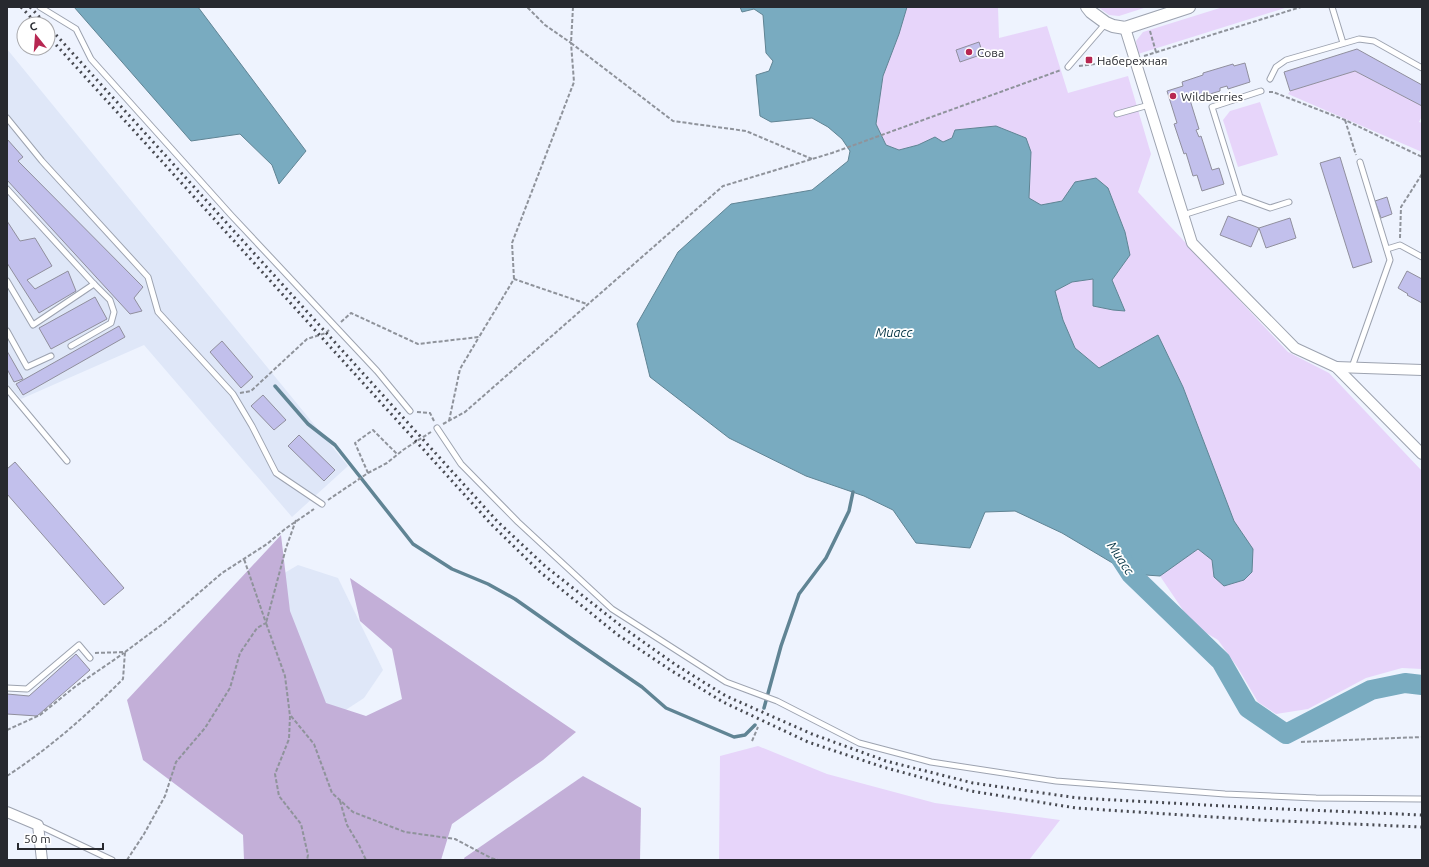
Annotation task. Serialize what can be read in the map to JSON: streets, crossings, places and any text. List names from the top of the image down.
{
  "water": ["Миасс"],
  "places": {
    "other": ["Сова", "Wildberries"],
    "transit": ["Набережная"]
  },
  "scale_bar": "50 m",
  "north": "top"
}
